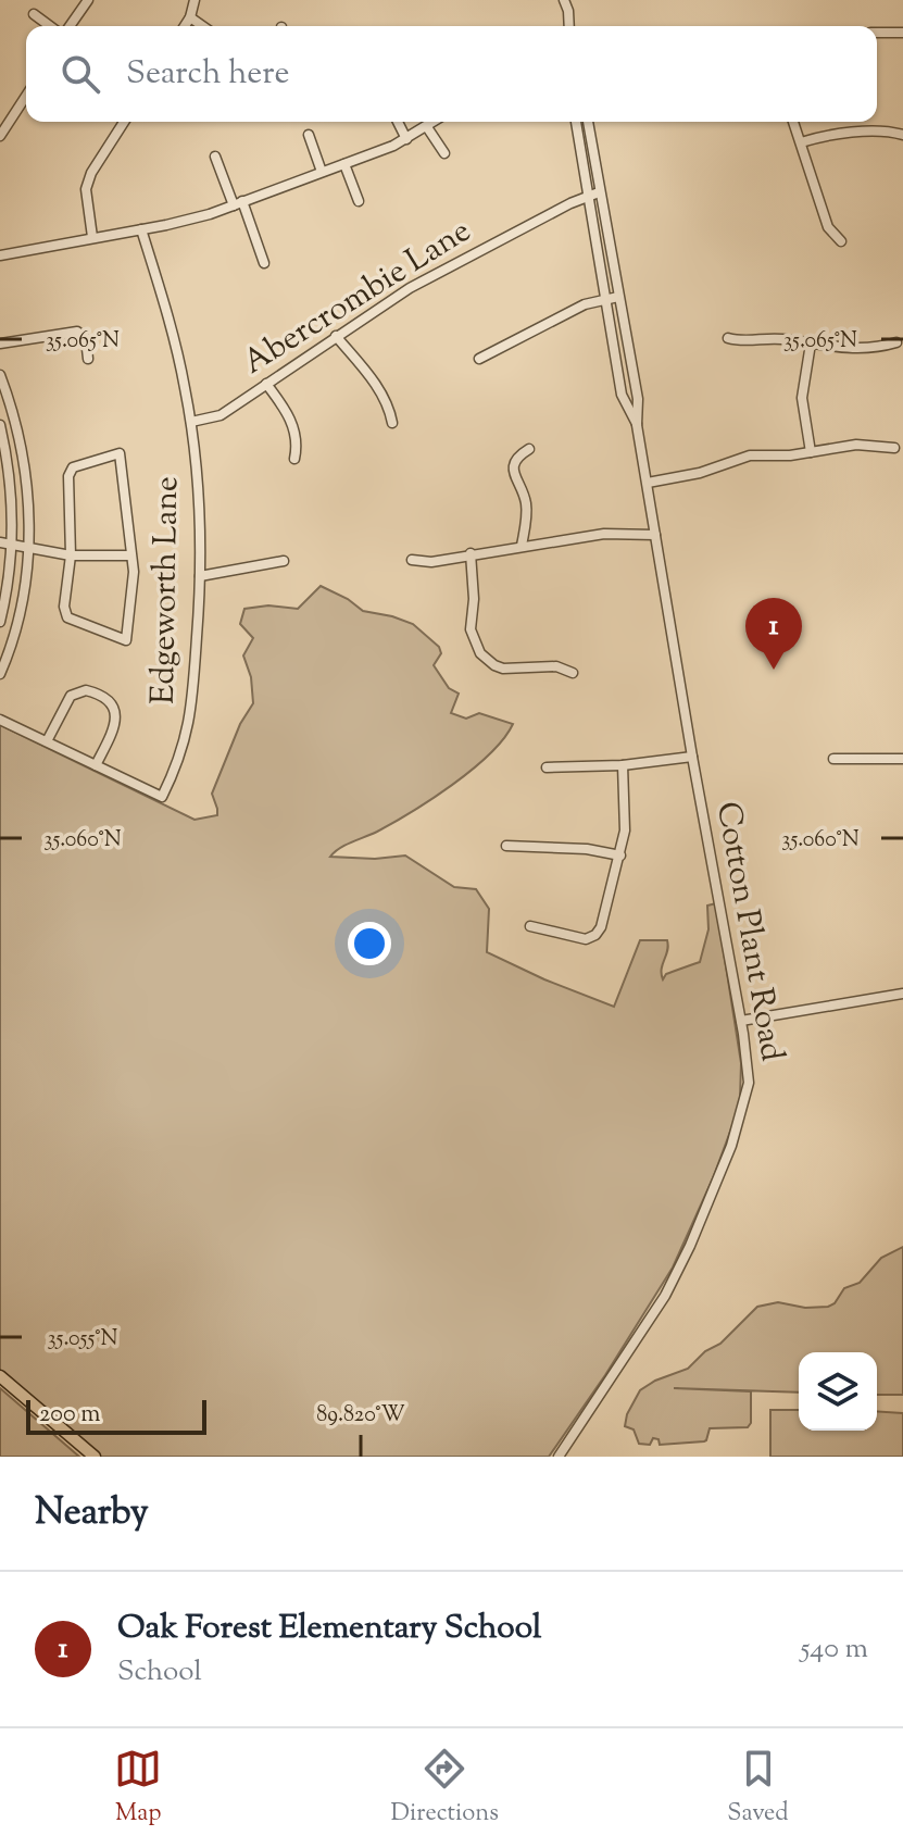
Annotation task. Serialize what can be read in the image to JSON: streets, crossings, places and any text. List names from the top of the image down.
{
  "streets": {
    "street": ["Abercrombie Lane", "Edgeworth Lane", "Cotton Plant Road"]
  },
  "crossings": [
    ["Abercrombie Lane", "Edgeworth Lane"],
    ["Abercrombie Lane", "Cotton Plant Road"]
  ],
  "scale_bar": "200 m",
  "page": {
    "search": "Search here",
    "pins": "1",
    "scale": "200 m",
    "heading": "Nearby",
    "list": [
      {
        "mark": "1",
        "name": "Oak Forest Elementary School",
        "note": "School",
        "value": "540 m"
      }
    ],
    "nav": ["Map", "Directions", "Saved"]
  },
  "coordinates": [
    "35.065°N",
    "35.060°N",
    "35.055°N",
    "89.820°W"
  ]
}
